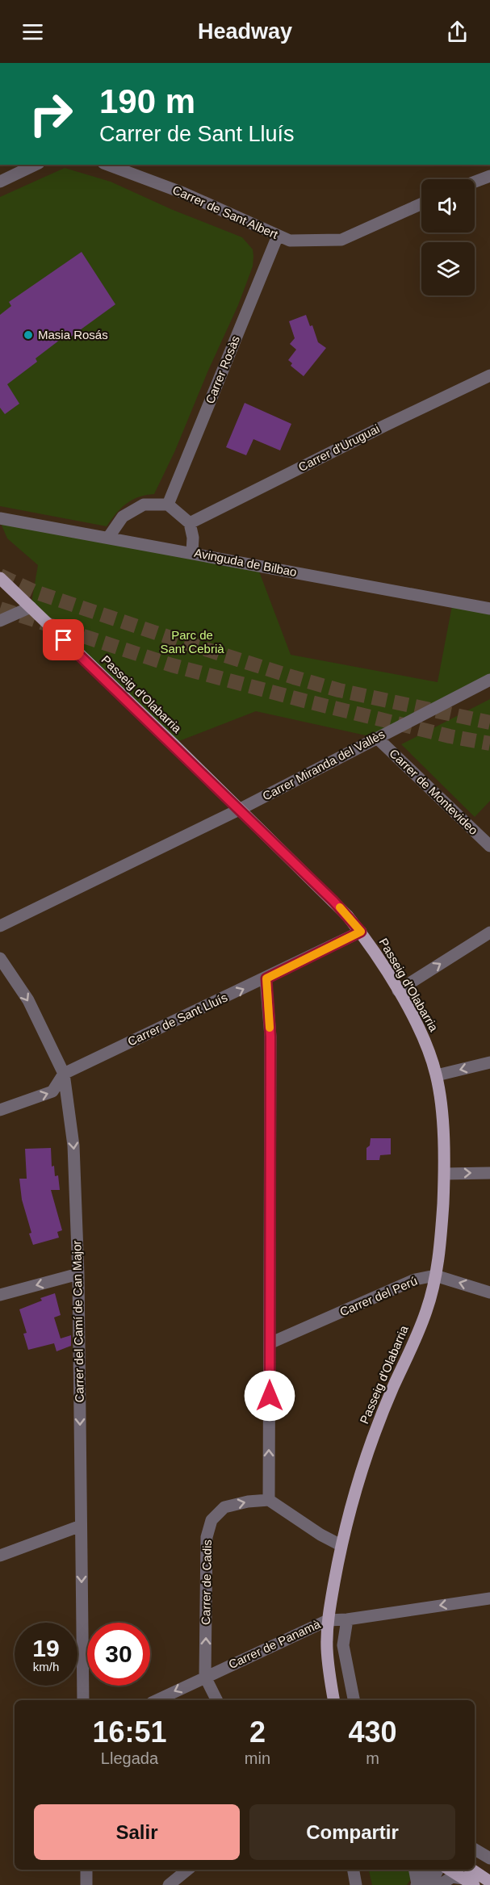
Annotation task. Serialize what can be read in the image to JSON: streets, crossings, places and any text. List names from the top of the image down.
{
  "streets": {
    "main road": ["Passeig d'Olabarria"],
    "street": [
      "Carrer de Sant Albert",
      "Carrer Rosàs",
      "Carrer d'Uruguai",
      "Avinguda de Bilbao",
      "Carrer Miranda del Vallès",
      "Carrer de Montevideo",
      "Carrer de Sant Lluís",
      "Carrer del Perú",
      "Carrer del Camí de Can Major",
      "Carrer de Cadis",
      "Carrer de Panamà"
    ]
  },
  "crossings": [
    ["Carrer de Sant Albert", "Carrer Rosàs"],
    ["Passeig d'Olabarria", "Carrer Miranda del Vallès"],
    ["Passeig d'Olabarria", "Carrer de Sant Lluís"],
    ["Passeig d'Olabarria", "Carrer del Perú"],
    ["Passeig d'Olabarria", "Carrer de Panamà"],
    ["Carrer Miranda del Vallès", "Carrer de Montevideo"],
    ["Carrer de Sant Lluís", "Carrer del Camí de Can Major"],
    ["Carrer de Cadis", "Carrer de Panamà"]
  ],
  "one_way": [
    "Carrer de Sant Lluís",
    "Carrer del Camí de Can Major",
    "Carrer de Cadis",
    "Carrer de Panamà"
  ],
  "parks": ["Parc de Sant Cebrià"],
  "places": ["Masia Rosás"],
  "page": {
    "header": "Headway",
    "turn": ["190 m", "Carrer de Sant Lluís"],
    "speed": "19 km/h",
    "limit": "30",
    "eta": [
      "16:51",
      "Llegada",
      "2",
      "min",
      "430",
      "m"
    ],
    "buttons": ["Salir", "Compartir"]
  }
}
